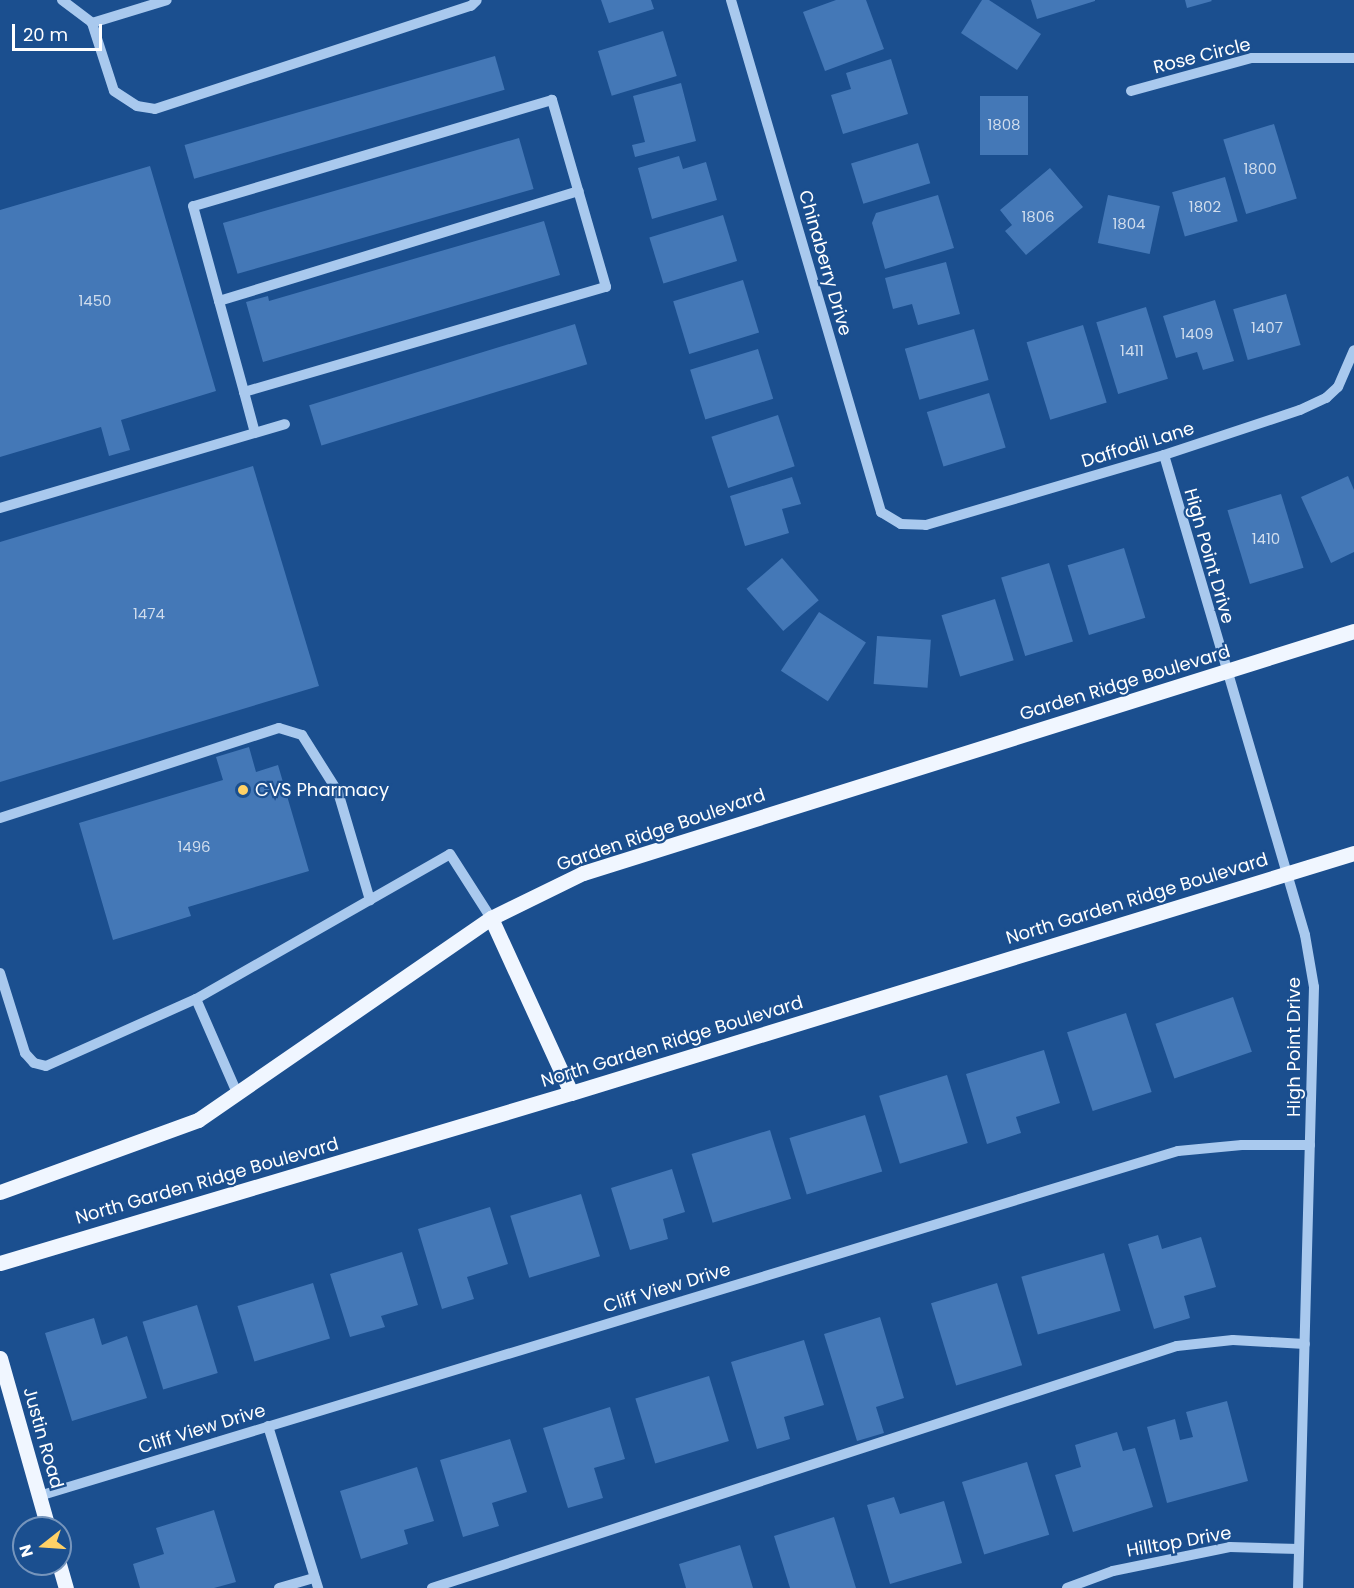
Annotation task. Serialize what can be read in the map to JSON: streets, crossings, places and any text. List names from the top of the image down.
{
  "streets": {
    "main road": ["Garden Ridge Boulevard", "North Garden Ridge Boulevard", "Justin Road"],
    "street": [
      "Rose Circle",
      "Chinaberry Drive",
      "Daffodil Lane",
      "High Point Drive",
      "Cliff View Drive",
      "Hilltop Drive"
    ]
  },
  "crossings": [
    ["Chinaberry Drive", "Daffodil Lane"],
    ["Daffodil Lane", "High Point Drive"],
    ["High Point Drive", "Garden Ridge Boulevard"],
    ["High Point Drive", "North Garden Ridge Boulevard"],
    ["High Point Drive", "Cliff View Drive"],
    ["High Point Drive", "Hilltop Drive"],
    ["Cliff View Drive", "Justin Road"]
  ],
  "places": ["CVS Pharmacy"],
  "house_numbers": [
    "1808",
    "1800",
    "1802",
    "1806",
    "1804",
    "1450",
    "1407",
    "1409",
    "1411",
    "1410",
    "1474",
    "1496"
  ],
  "scale_bar": "20 m",
  "north": "left"
}
